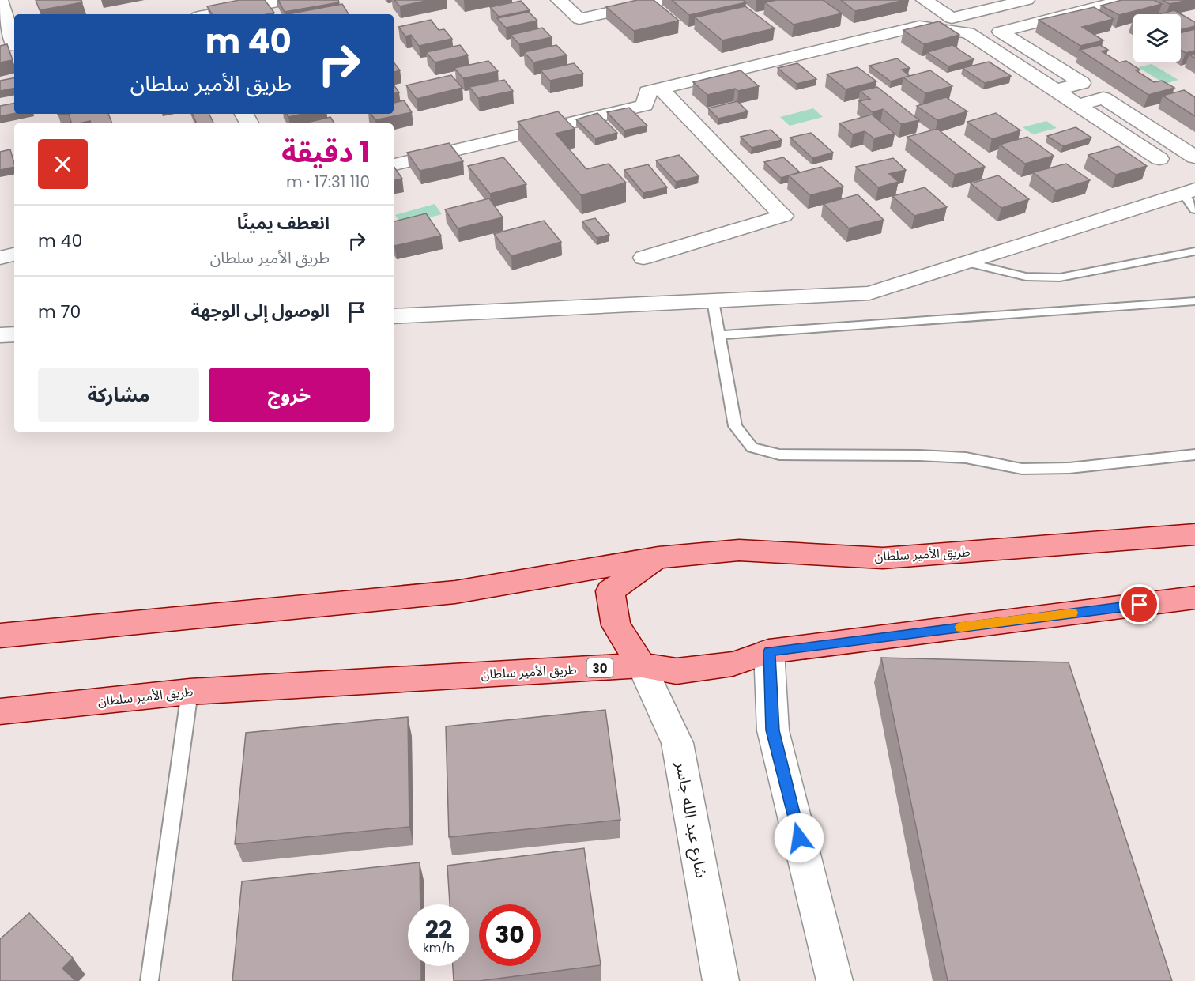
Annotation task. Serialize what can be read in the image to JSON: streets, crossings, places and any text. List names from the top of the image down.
{
  "streets": {
    "main road": ["طريق الأمير سلطان", "30"],
    "street": ["شارع عبد الله جاسر"]
  },
  "crossings": [
    ["طريق الأمير سلطان", "شارع عبد الله جاسر"]
  ],
  "page": {
    "turn": ["40 m", "طريق الأمير سلطان"],
    "heading": ["1 دقيقة", "110 m · 17:31"],
    "list": [
      {
        "name": "انعطف يمينًا",
        "note": "طريق الأمير سلطان",
        "value": "40 m"
      },
      {
        "name": "الوصول إلى الوجهة",
        "value": "70 m"
      }
    ],
    "buttons": ["خروج", "مشاركة"],
    "speed": "22 km/h",
    "limit": "30"
  }
}
